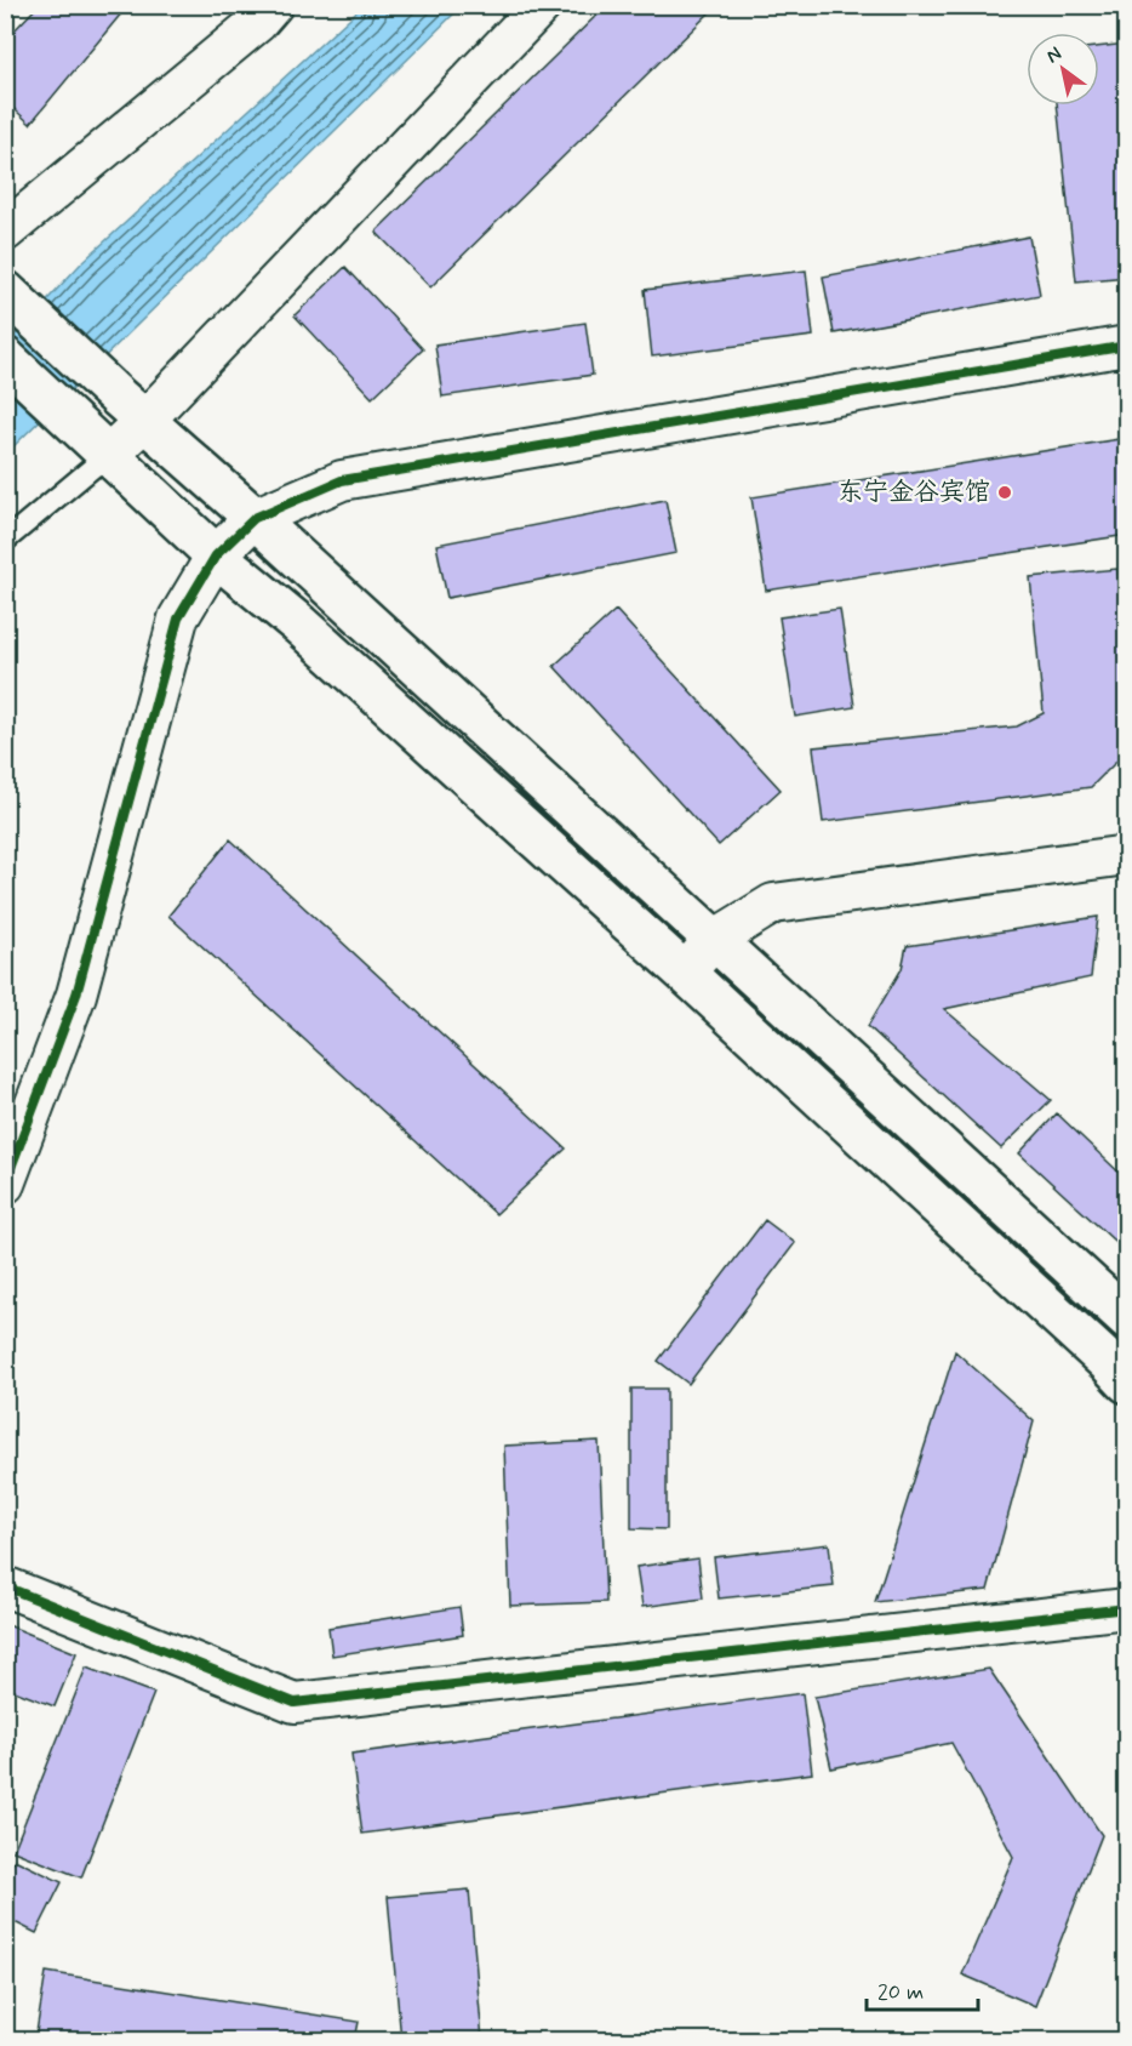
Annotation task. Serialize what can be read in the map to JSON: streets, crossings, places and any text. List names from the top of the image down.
{
  "places": ["东宁金谷宾馆"],
  "scale_bar": "20 m",
  "north": "top left"
}
